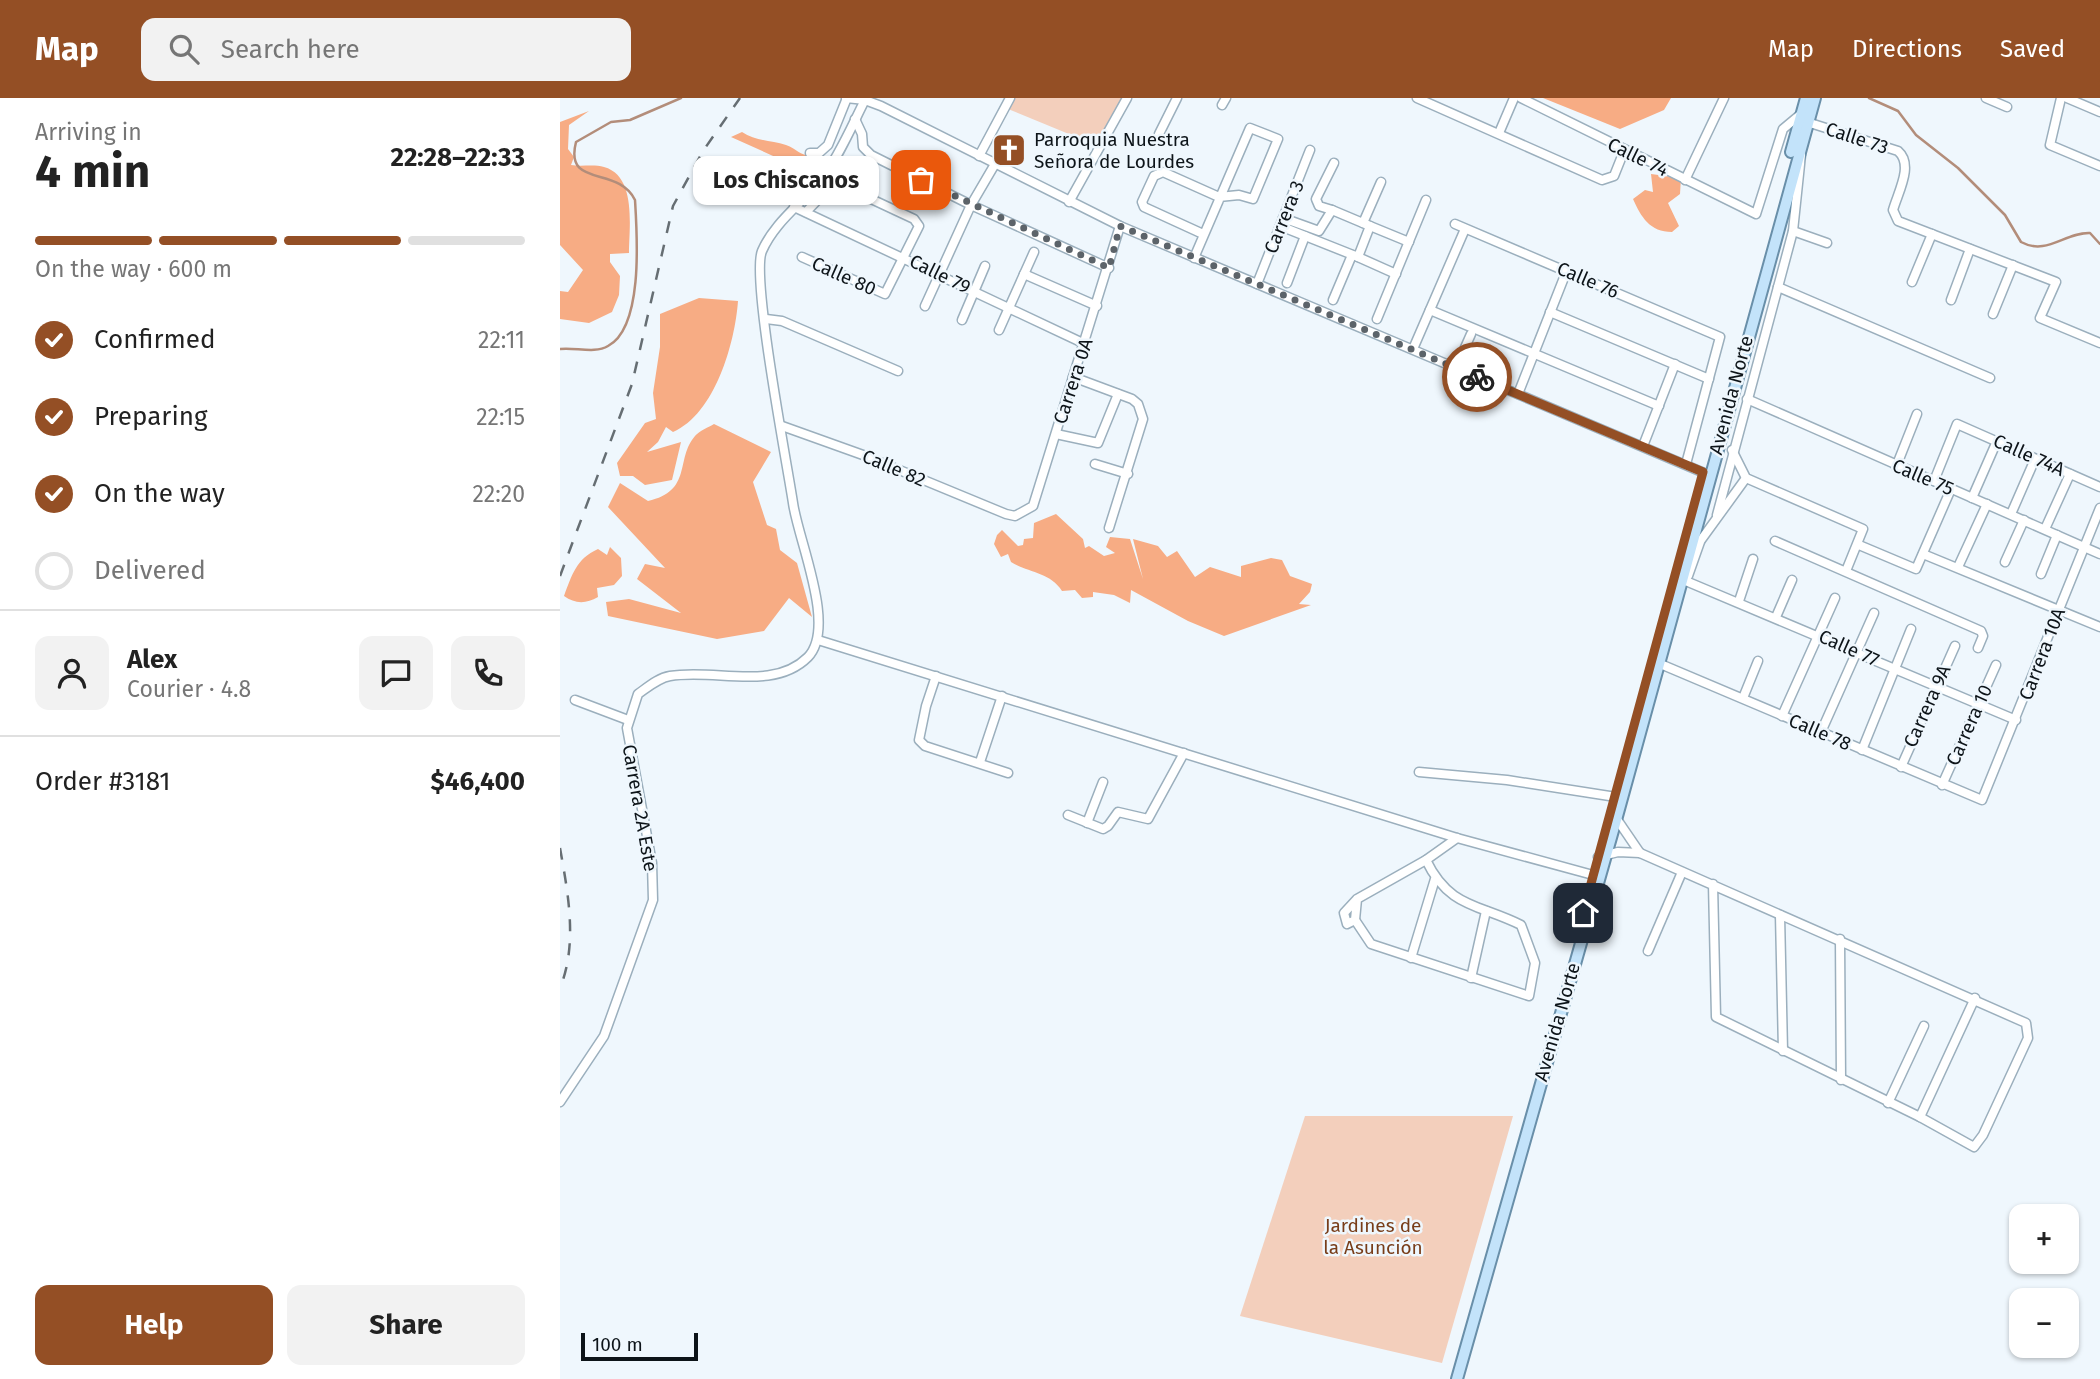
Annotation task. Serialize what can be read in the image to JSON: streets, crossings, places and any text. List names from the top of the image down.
{
  "streets": {
    "main road": ["Avenida Norte"],
    "street": [
      "Calle 73",
      "Calle 74",
      "Carrera 3",
      "Calle 79",
      "Calle 80",
      "Calle 76",
      "Carrera 0A",
      "Calle 74A",
      "Calle 82",
      "Calle 75",
      "Calle 77",
      "Carrera 10A",
      "Carrera 9A",
      "Carrera 10",
      "Calle 78",
      "Carrera 2A Este"
    ]
  },
  "crossings": [
    ["Calle 73", "Calle 74"],
    ["Calle 73", "Avenida Norte"],
    ["Calle 74", "Avenida Norte"],
    ["Calle 79", "Calle 80"],
    ["Calle 79", "Carrera 0A"],
    ["Carrera 0A", "Calle 82"],
    ["Avenida Norte", "Calle 77"],
    ["Avenida Norte", "Calle 78"],
    ["Calle 74A", "Calle 75"],
    ["Calle 75", "Carrera 10A"],
    ["Calle 77", "Carrera 10A"],
    ["Calle 77", "Carrera 9A"],
    ["Calle 77", "Carrera 10"],
    ["Carrera 10A", "Calle 78"],
    ["Carrera 9A", "Calle 78"],
    ["Carrera 10", "Calle 78"]
  ],
  "parks": ["Jardines de la Asunción"],
  "places": {
    "church": ["Parroquia Nuestra Señora de Lourdes"],
    "other": ["Los Chiscanos"]
  },
  "scale_bar": "100 m",
  "page": {
    "header": "Map",
    "search": "Search here",
    "nav": ["Map", "Directions", "Saved"],
    "heading": ["4 min", "Arriving in", "22:28–22:33"],
    "panel": [
      "Alex",
      "Courier · 4.8",
      "Order #3181",
      "$46,400"
    ],
    "bubble": "Los Chiscanos",
    "bar": "On the way · 600 m",
    "list": [
      ["Confirmed", "22:11"],
      ["Preparing", "22:15"],
      ["On the way", "22:20"],
      "Delivered"
    ],
    "map_buttons": ["+", "−"],
    "buttons": ["Help", "Share"],
    "scale": "100 m"
  }
}
